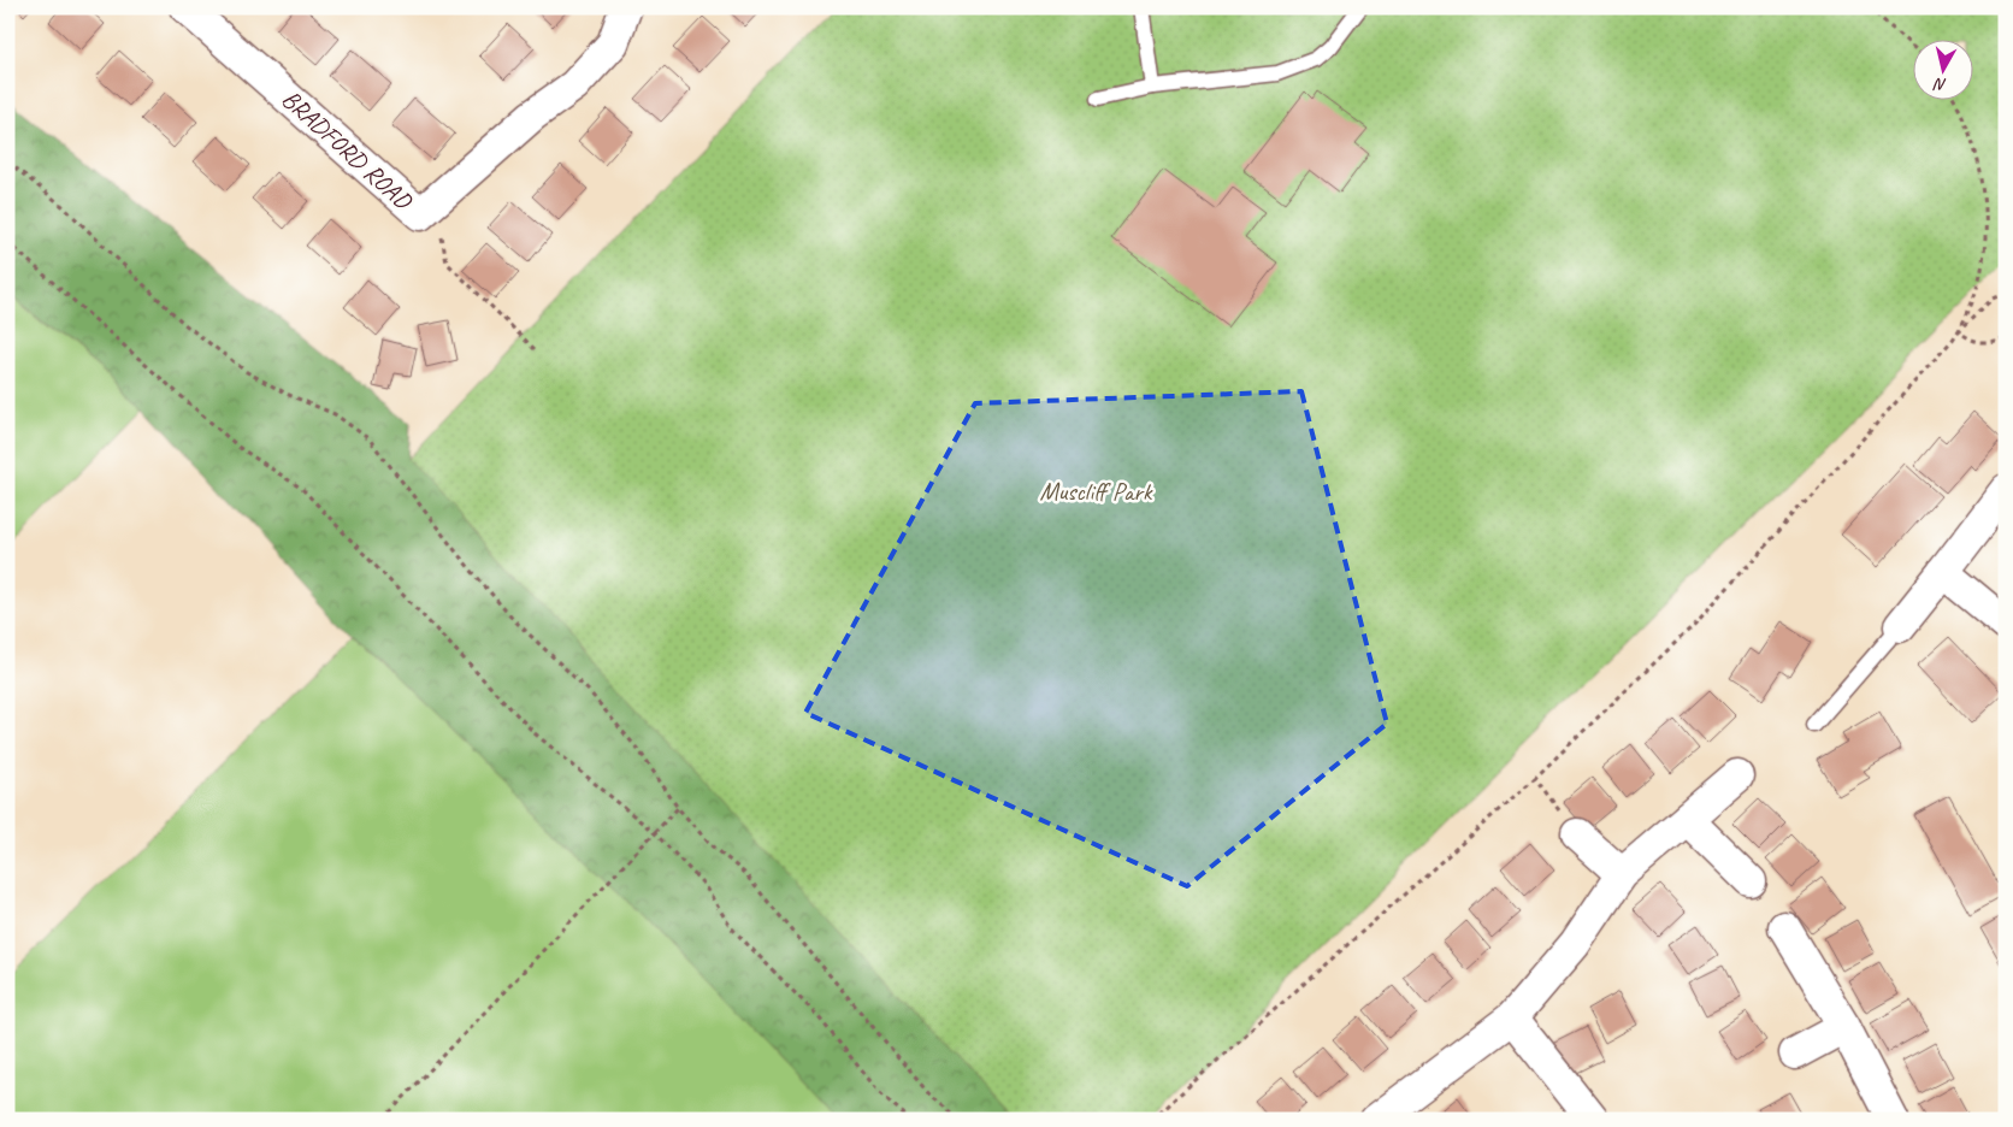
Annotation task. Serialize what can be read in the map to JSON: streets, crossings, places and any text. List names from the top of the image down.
{
  "streets": {
    "street": ["BRADFORD ROAD"]
  },
  "parks": ["Muscliff Park"],
  "north": "bottom"
}
